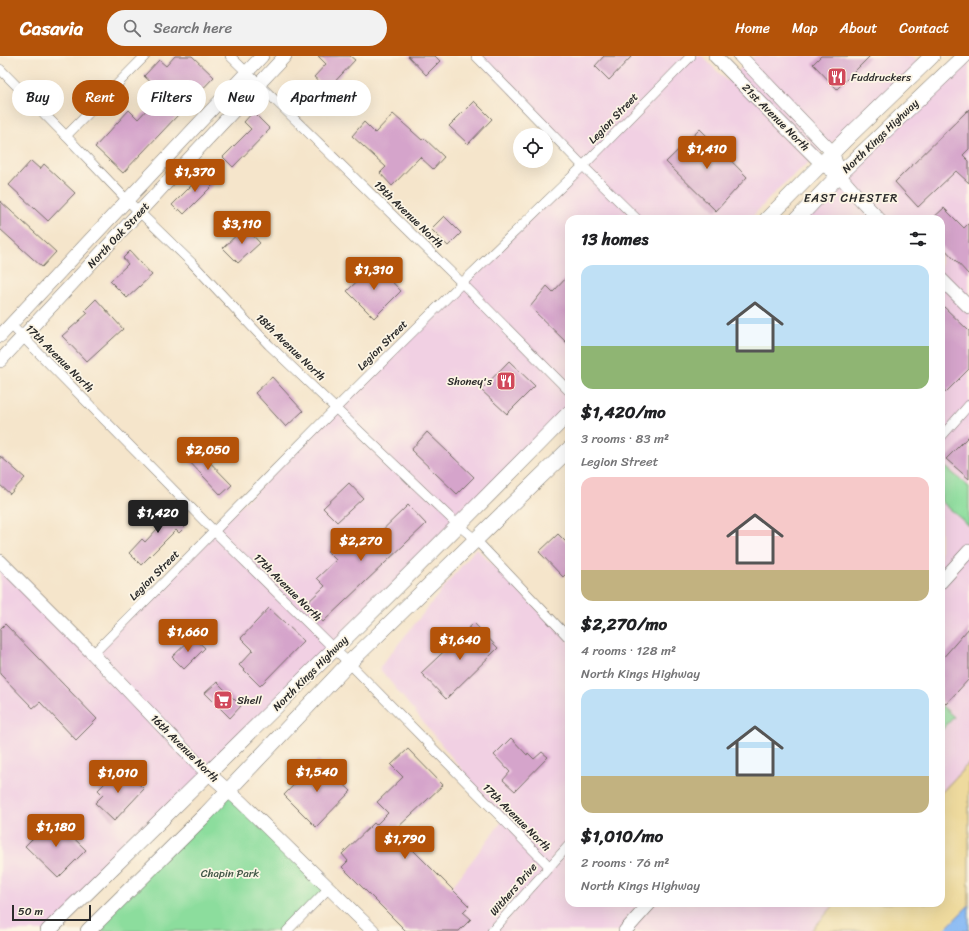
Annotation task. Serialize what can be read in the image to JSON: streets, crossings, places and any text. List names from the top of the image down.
{
  "streets": {
    "main road": [
      "21st Avenue North",
      "North Kings Highway",
      "North Oak Street",
      "16th Avenue North"
    ],
    "street": [
      "Legion Street",
      "19th Avenue North",
      "18th Avenue North",
      "17th Avenue North",
      "Withers Drive"
    ]
  },
  "crossings": [
    ["21st Avenue North", "North Kings Highway"],
    ["Legion Street", "19th Avenue North"],
    ["Legion Street", "18th Avenue North"],
    ["Legion Street", "17th Avenue North"],
    ["Legion Street", "16th Avenue North"],
    ["North Kings Highway", "18th Avenue North"],
    ["North Kings Highway", "17th Avenue North"],
    ["North Kings Highway", "16th Avenue North"],
    ["19th Avenue North", "North Oak Street"],
    ["North Oak Street", "18th Avenue North"],
    ["North Oak Street", "17th Avenue North"],
    ["17th Avenue North", "Withers Drive"]
  ],
  "districts": ["EAST CHESTER"],
  "parks": ["Chapin Park"],
  "places": {
    "restaurant": ["Fuddruckers", "Shoney's"],
    "supermarket": ["Shell"]
  },
  "scale_bar": "50 m",
  "page": {
    "header": "Casavia",
    "search": "Search here",
    "nav": [
      "Home",
      "Map",
      "About",
      "Contact"
    ],
    "chip": [
      "Buy",
      "Rent",
      "Filters",
      "New",
      "Apartment"
    ],
    "price": [
      "$1,410",
      "$1,370",
      "$3,110",
      "$1,310",
      "$2,050",
      "$1,420",
      "$2,270",
      "$1,660",
      "$1,640",
      "$1,540",
      "$1,010",
      "$1,180",
      "$1,790"
    ],
    "heading": "13 homes",
    "list": [
      {
        "name": "$1,420/mo",
        "note": "3 rooms · 83 m² · Legion Street"
      },
      {
        "name": "$2,270/mo",
        "note": "4 rooms · 128 m² · North Kings Highway"
      },
      {
        "name": "$1,010/mo",
        "note": "2 rooms · 76 m² · North Kings Highway"
      }
    ],
    "scale": "50 m"
  }
}
